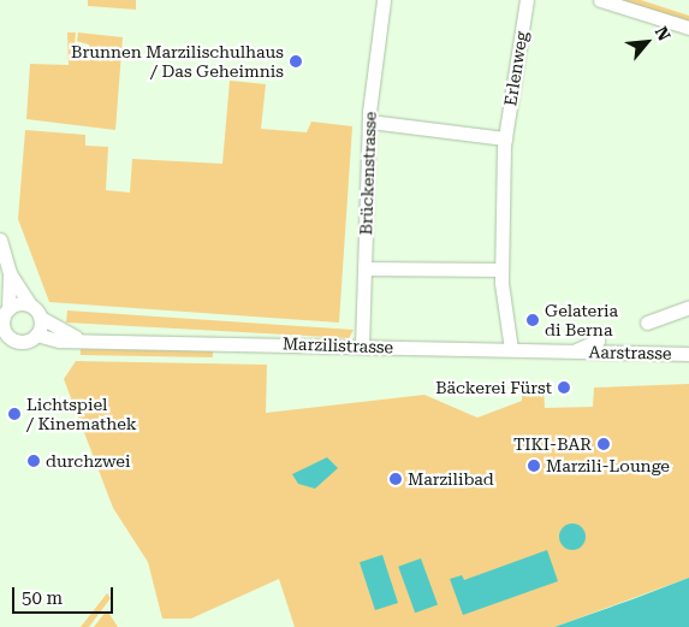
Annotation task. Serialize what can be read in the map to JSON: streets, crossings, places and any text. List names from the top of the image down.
{
  "streets": {
    "street": [
      "Erlenweg",
      "Brückenstrasse",
      "Marzilistrasse",
      "Aarstrasse"
    ]
  },
  "crossings": [
    ["Erlenweg", "Marzilistrasse"],
    ["Brückenstrasse", "Marzilistrasse"],
    ["Marzilistrasse", "Aarstrasse"]
  ],
  "places": [
    "Brunnen Marzilischulhaus / Das Geheimnis",
    "Gelateria di Berna",
    "Bäckerei Fürst",
    "Lichtspiel / Kinemathek",
    "TIKI-BAR",
    "durchzwei",
    "Marzili-Lounge",
    "Marzilibad"
  ],
  "scale_bar": "50 m",
  "north": "top right"
}
